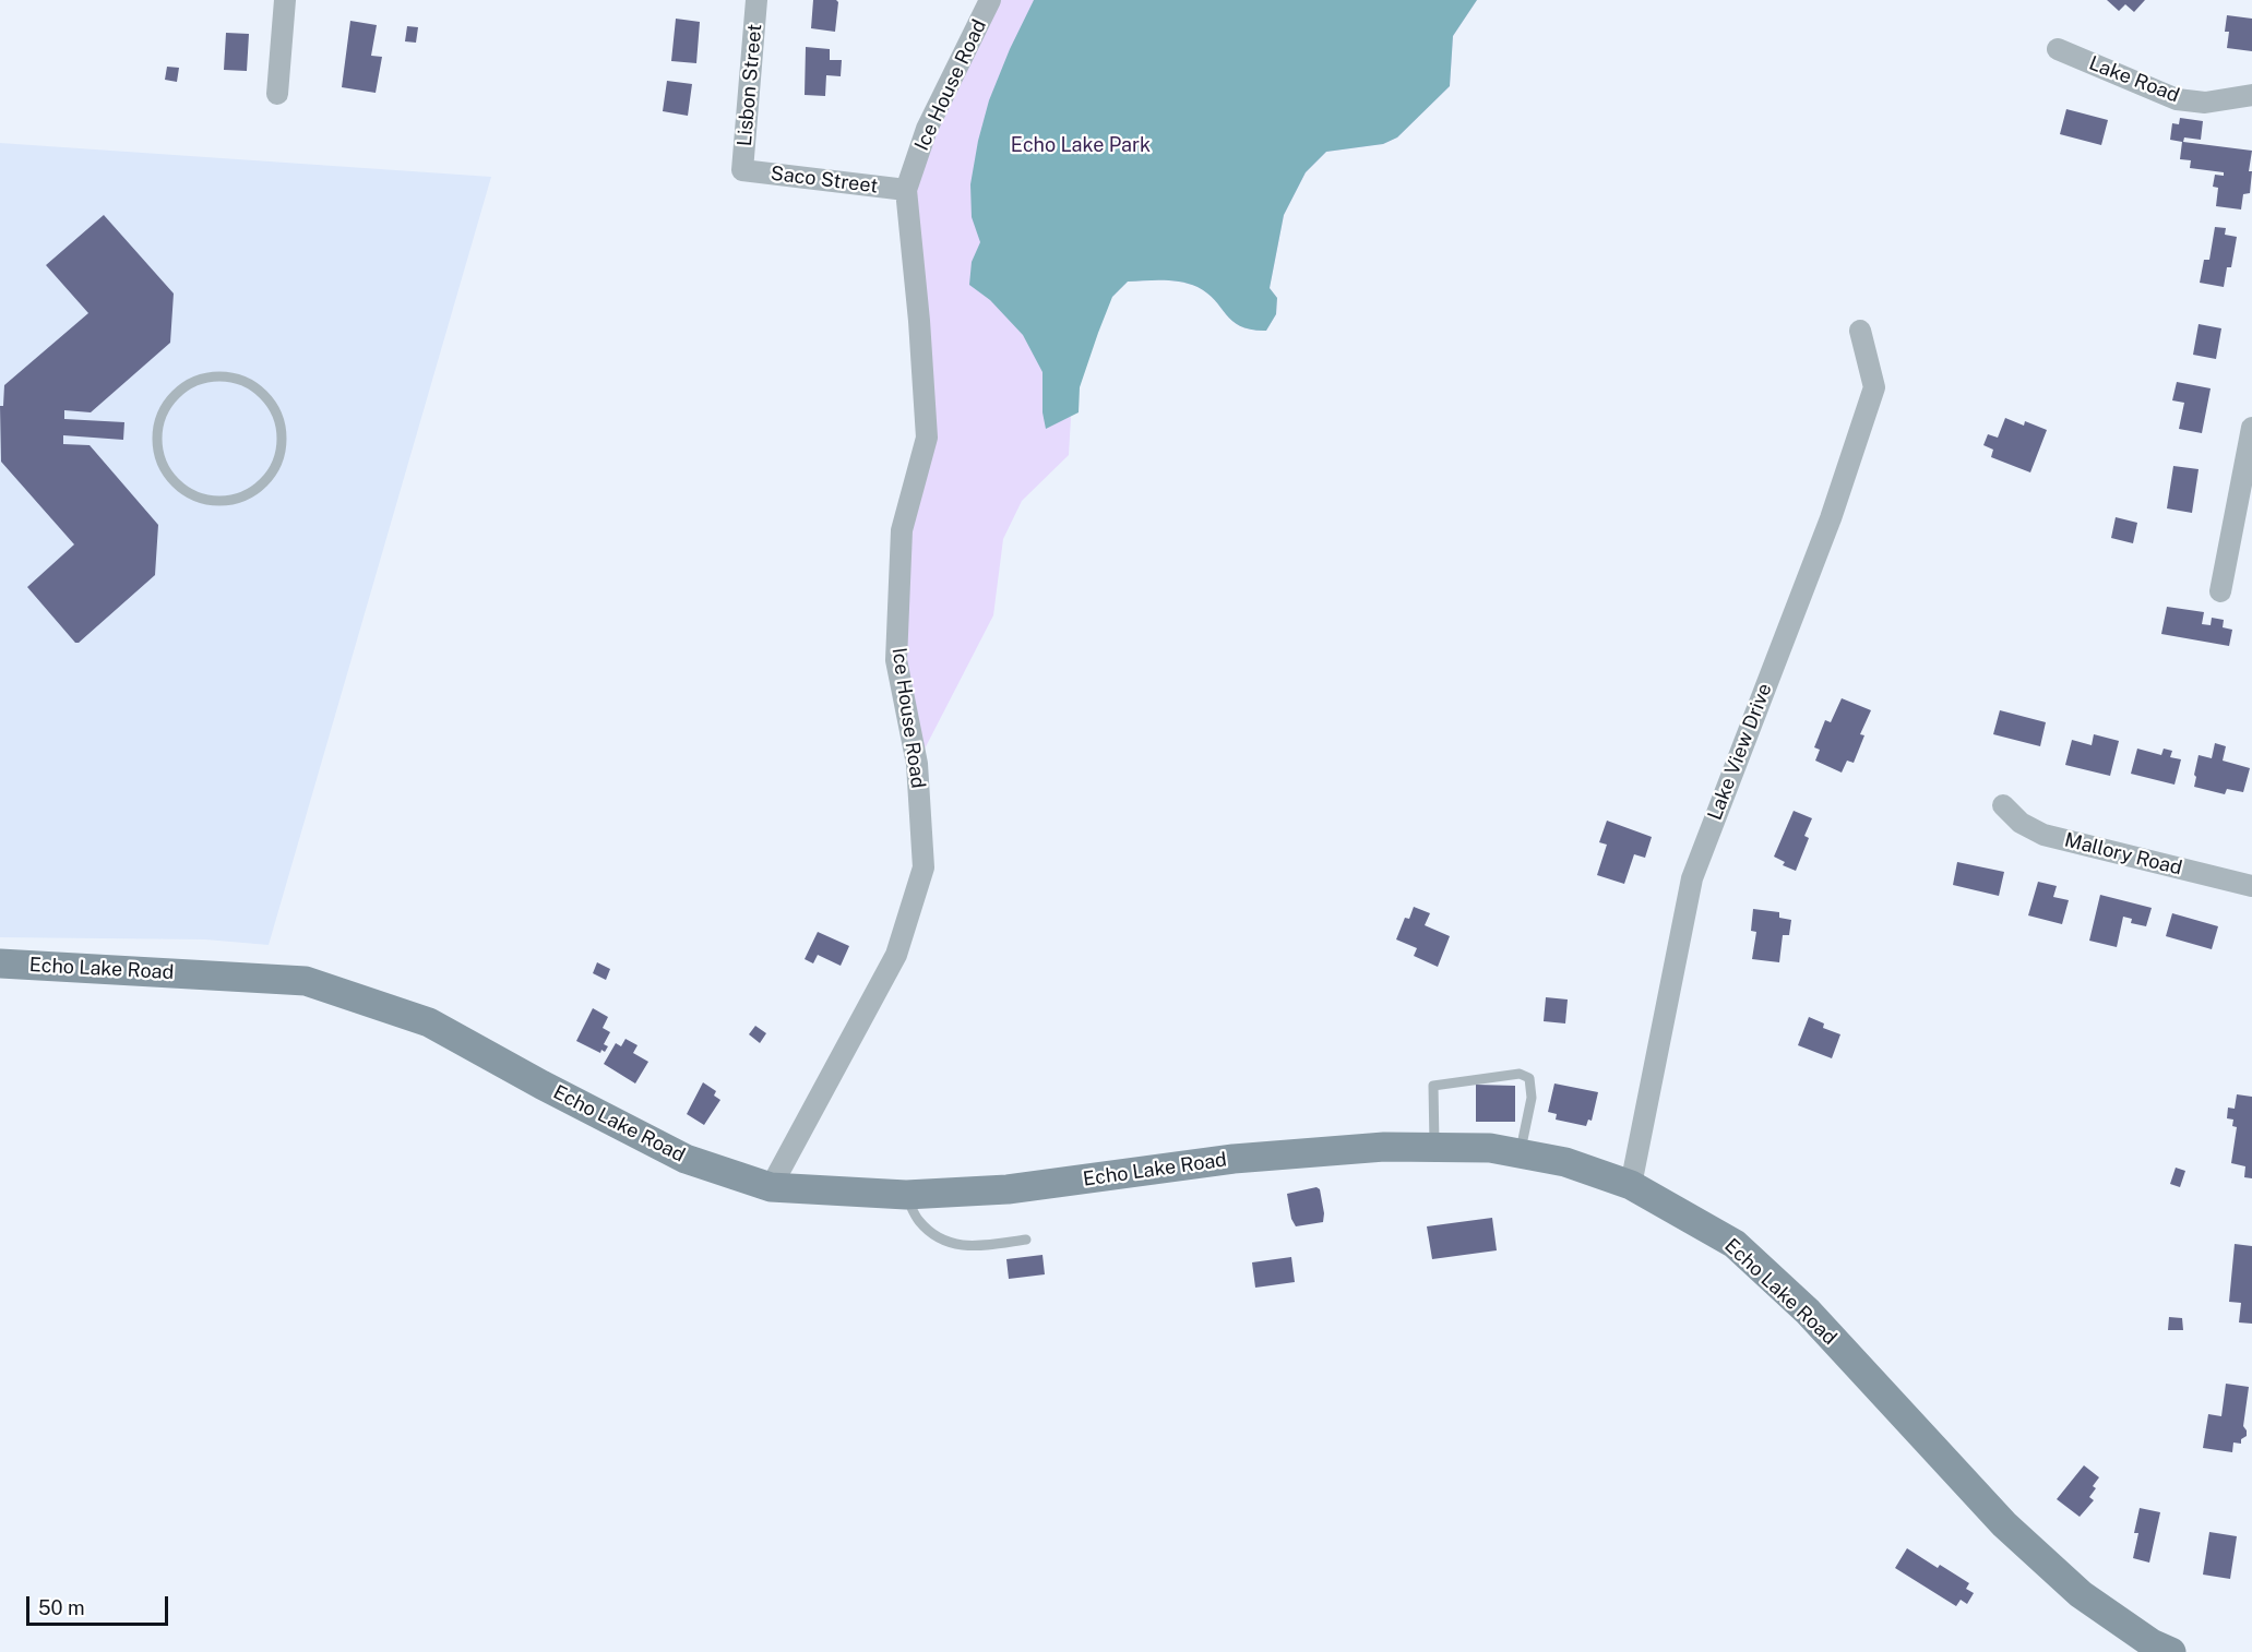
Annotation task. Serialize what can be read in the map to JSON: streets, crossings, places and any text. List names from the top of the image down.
{
  "streets": {
    "main road": ["Echo Lake Road"],
    "street": [
      "Lake Road",
      "Lisbon Street",
      "Ice House Road",
      "Saco Street",
      "Lake View Drive",
      "Mallory Road"
    ]
  },
  "crossings": [
    ["Lisbon Street", "Saco Street"],
    ["Ice House Road", "Saco Street"],
    ["Ice House Road", "Echo Lake Road"],
    ["Lake View Drive", "Echo Lake Road"]
  ],
  "parks": ["Echo Lake Park"],
  "scale_bar": "50 m"
}
